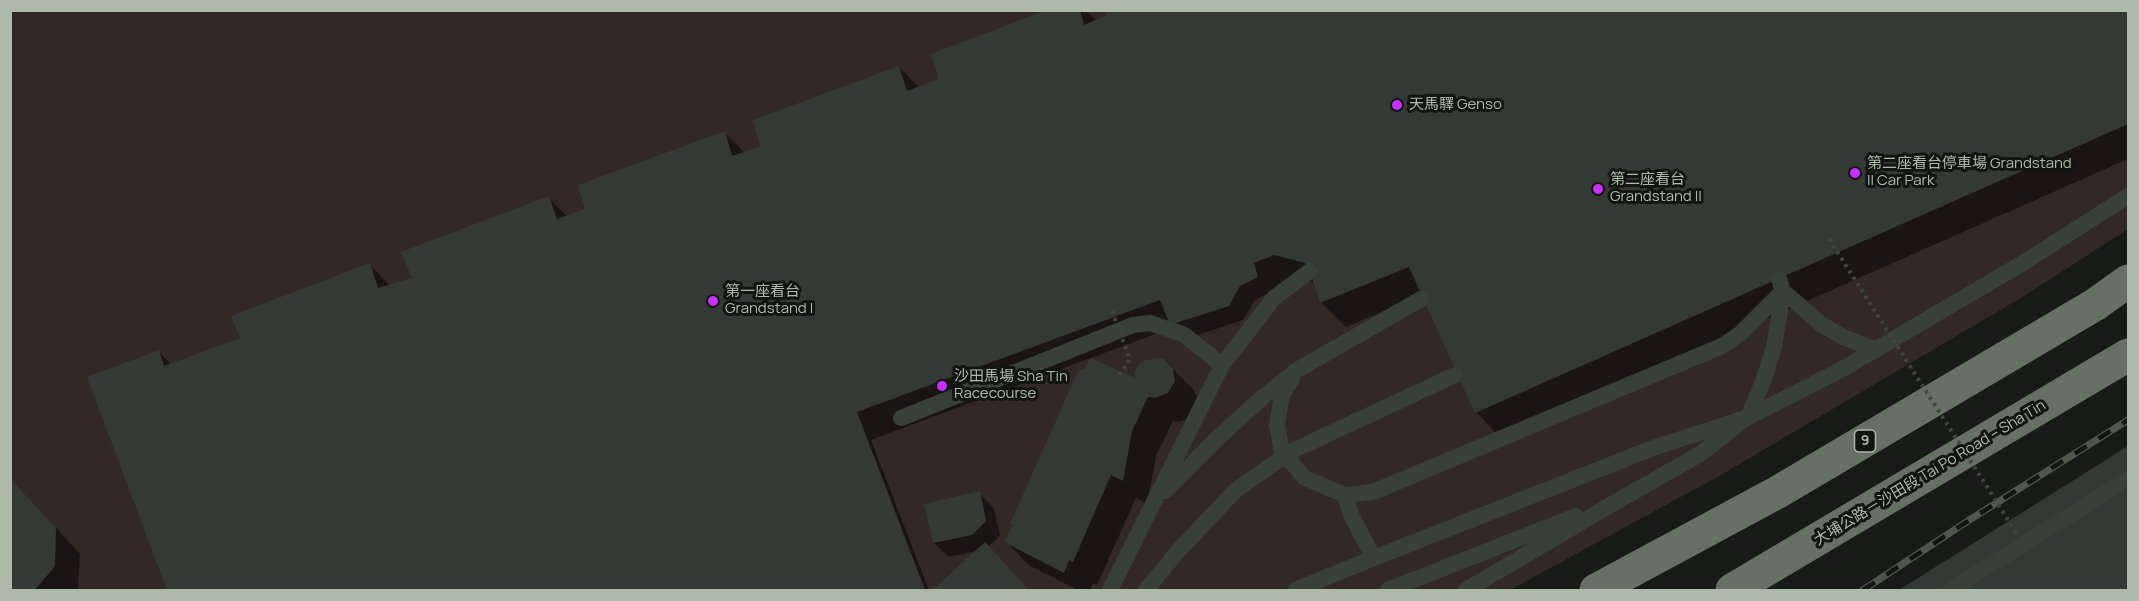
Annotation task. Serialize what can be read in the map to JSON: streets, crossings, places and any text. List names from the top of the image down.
{
  "streets": {
    "highway": ["9", "大埔公路－沙田段 Tai Po Road – Sha Tin"]
  },
  "places": [
    "天馬驛 Genso",
    "第二座看台停車場 Grandstand II Car Park",
    "第二座看台 Grandstand II",
    "第一座看台 Grandstand I",
    "沙田馬場 Sha Tin Racecourse"
  ]
}
